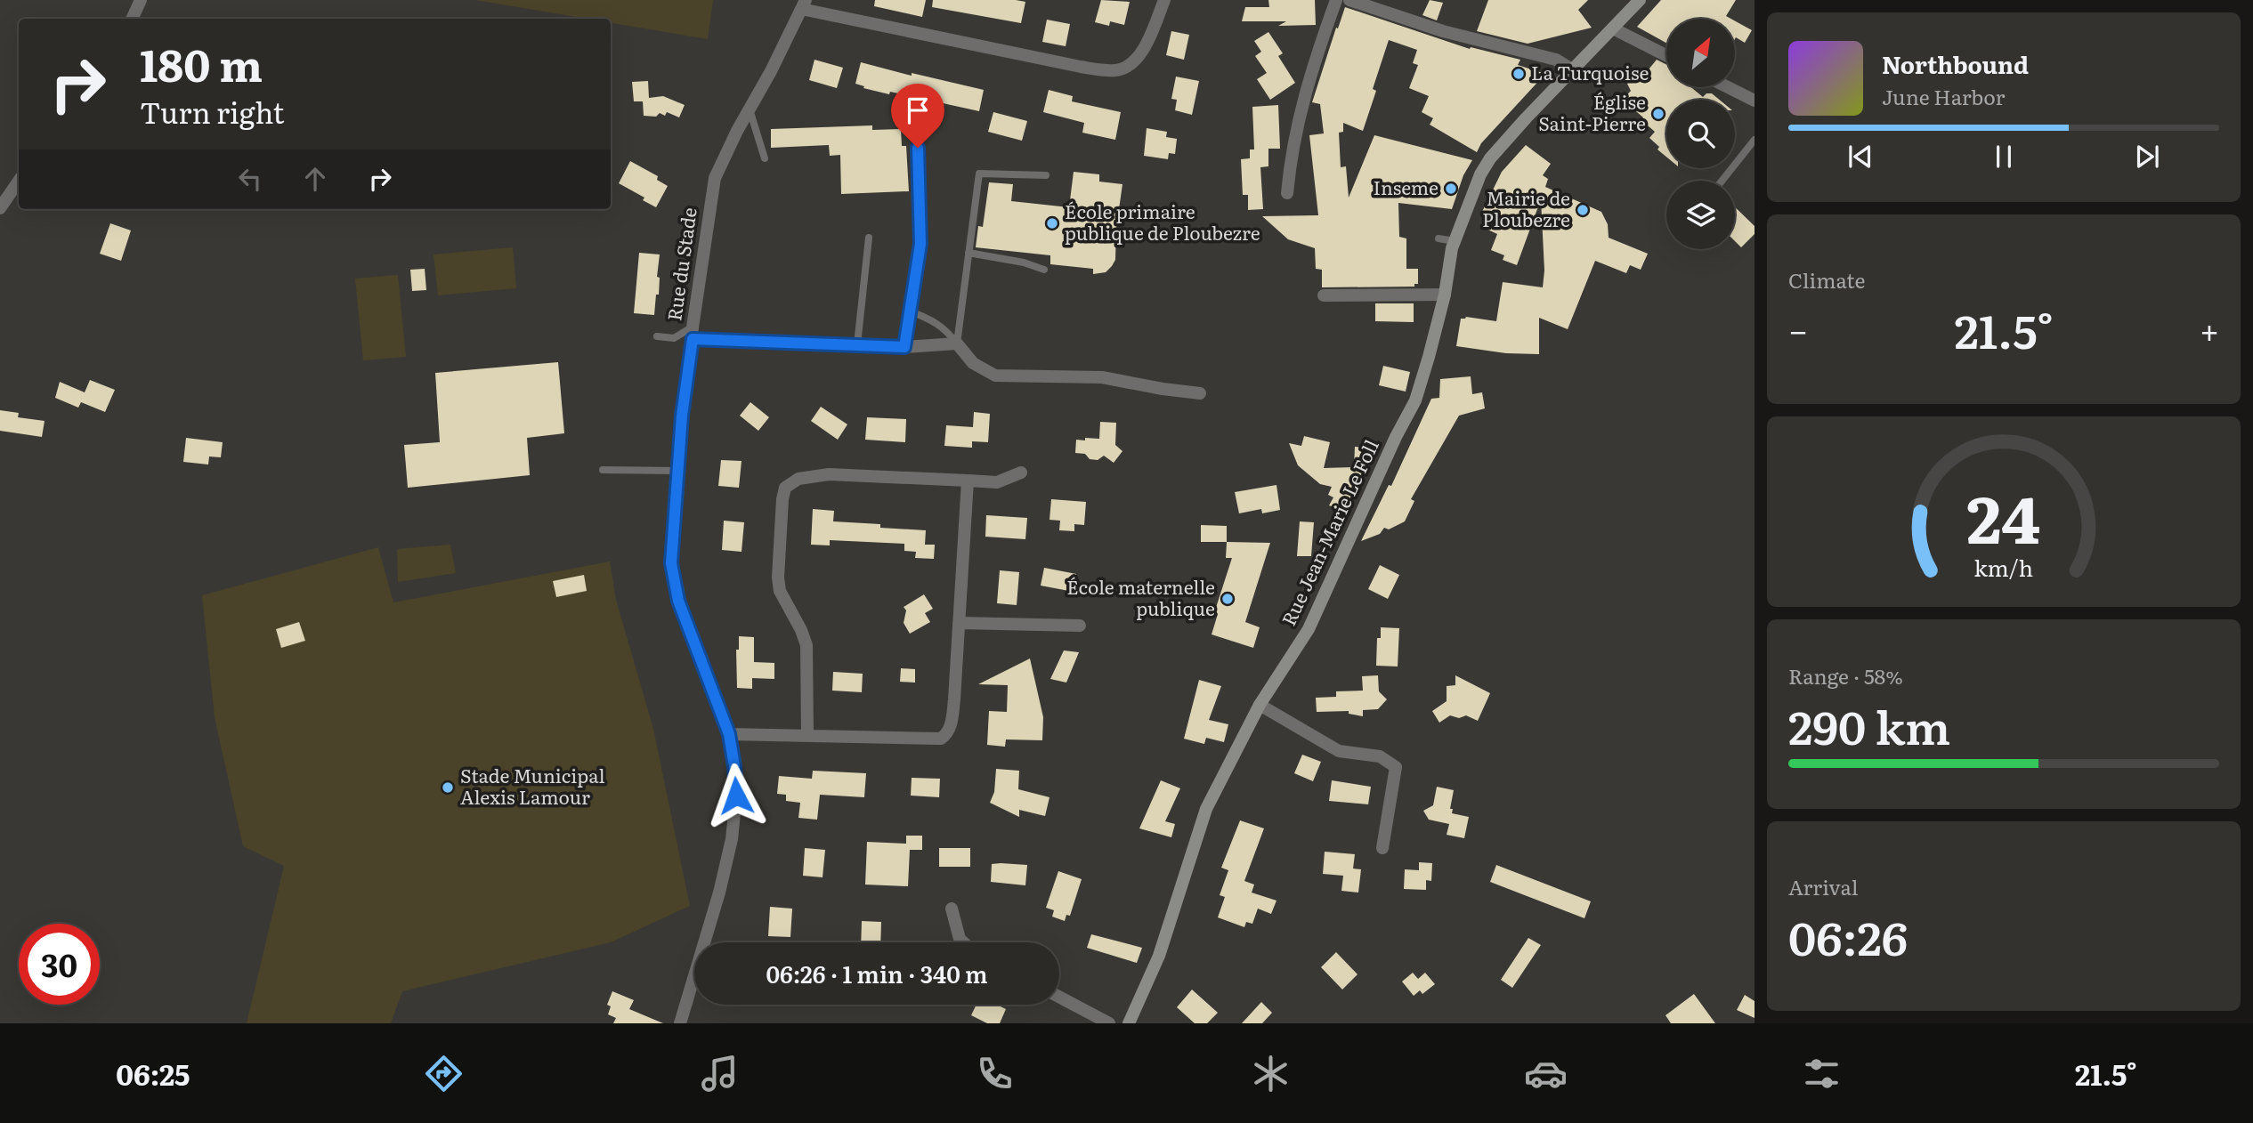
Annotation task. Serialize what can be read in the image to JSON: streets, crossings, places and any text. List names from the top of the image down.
{
  "streets": {
    "main road": ["Rue Jean-Marie Le Foll"],
    "street": ["Rue du Stade"]
  },
  "places": [
    "La Turquoise",
    "Église Saint-Pierre",
    "Inseme",
    "Mairie de Ploubezre",
    "École primaire publique de Ploubezre",
    "École maternelle publique",
    "Stade Municipal Alexis Lamour"
  ],
  "north": "top right",
  "page": {
    "turn": ["180 m", "Turn right"],
    "song": ["Northbound", "June Harbor"],
    "tile": [
      "Climate",
      ["Range · 58%", "290 km"],
      ["Arrival", "06:26"]
    ],
    "heat": ["−", "21.5°", "+"],
    "limit": "30",
    "trip": "06:26 · 1 min · 340 m",
    "tabs": ["06:25", "21.5°"],
    "gauge": ["24", "km/h"]
  }
}
